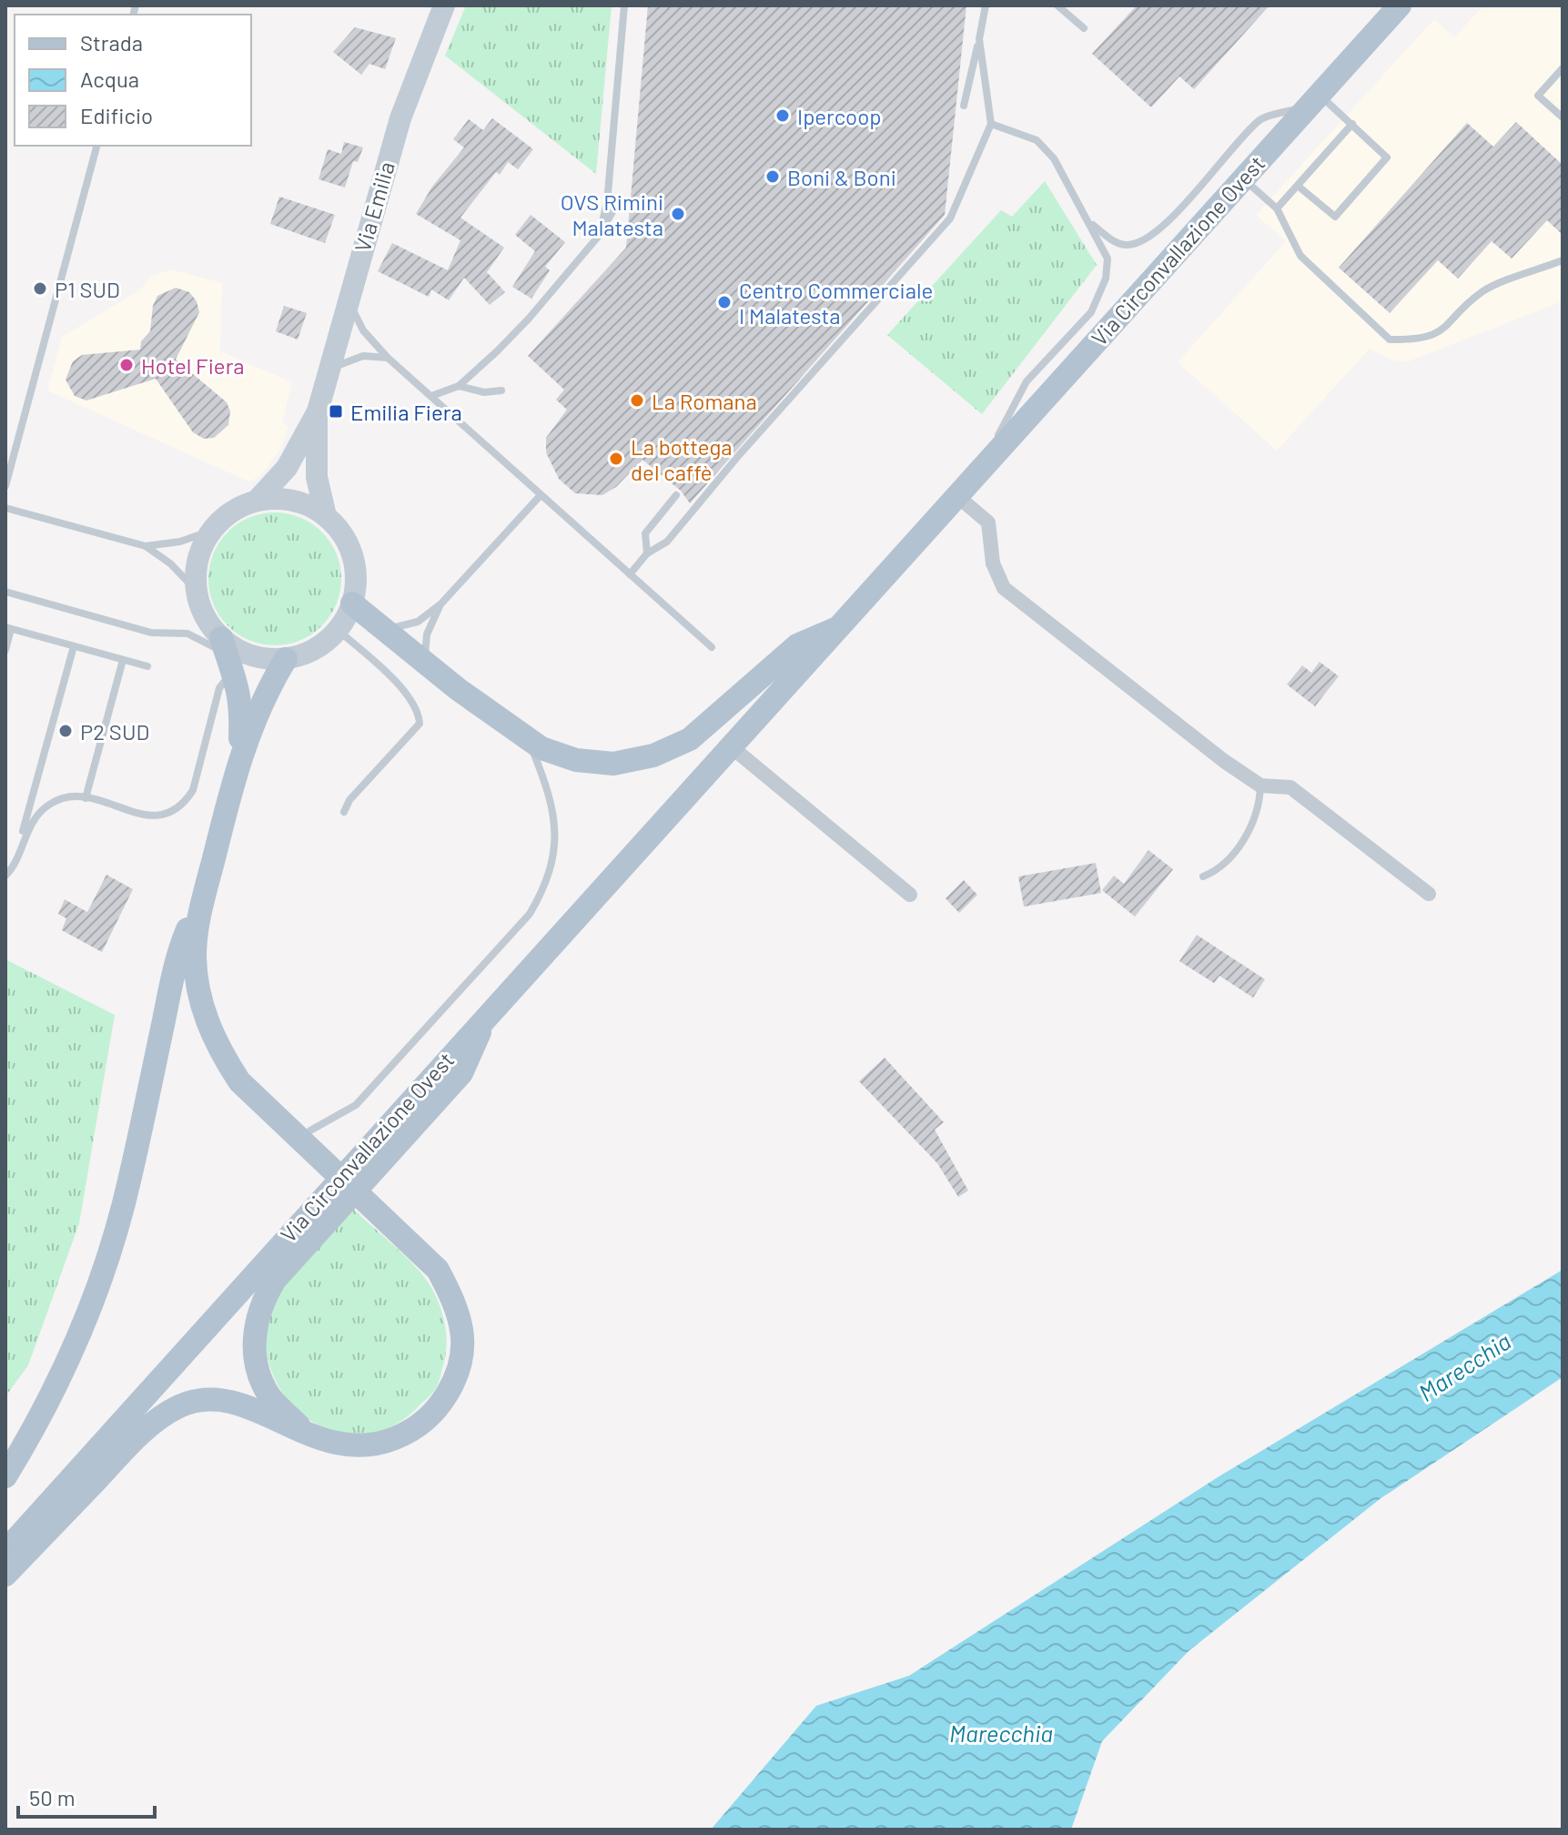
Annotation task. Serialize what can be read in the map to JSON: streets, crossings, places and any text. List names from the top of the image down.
{
  "streets": {
    "main road": ["Via Emilia", "Via Circonvallazione Ovest"]
  },
  "water": ["Marecchia"],
  "places": {
    "other": [
      "Ipercoop",
      "Boni & Boni",
      "OVS Rimini Malatesta",
      "P1 SUD",
      "Centro Commerciale I Malatesta",
      "Hotel Fiera",
      "La Romana",
      "La bottega del caffè",
      "P2 SUD"
    ],
    "transit": ["Emilia Fiera"]
  },
  "legend": ["Strada", "Acqua", "Edificio"],
  "scale_bar": "50 m"
}
